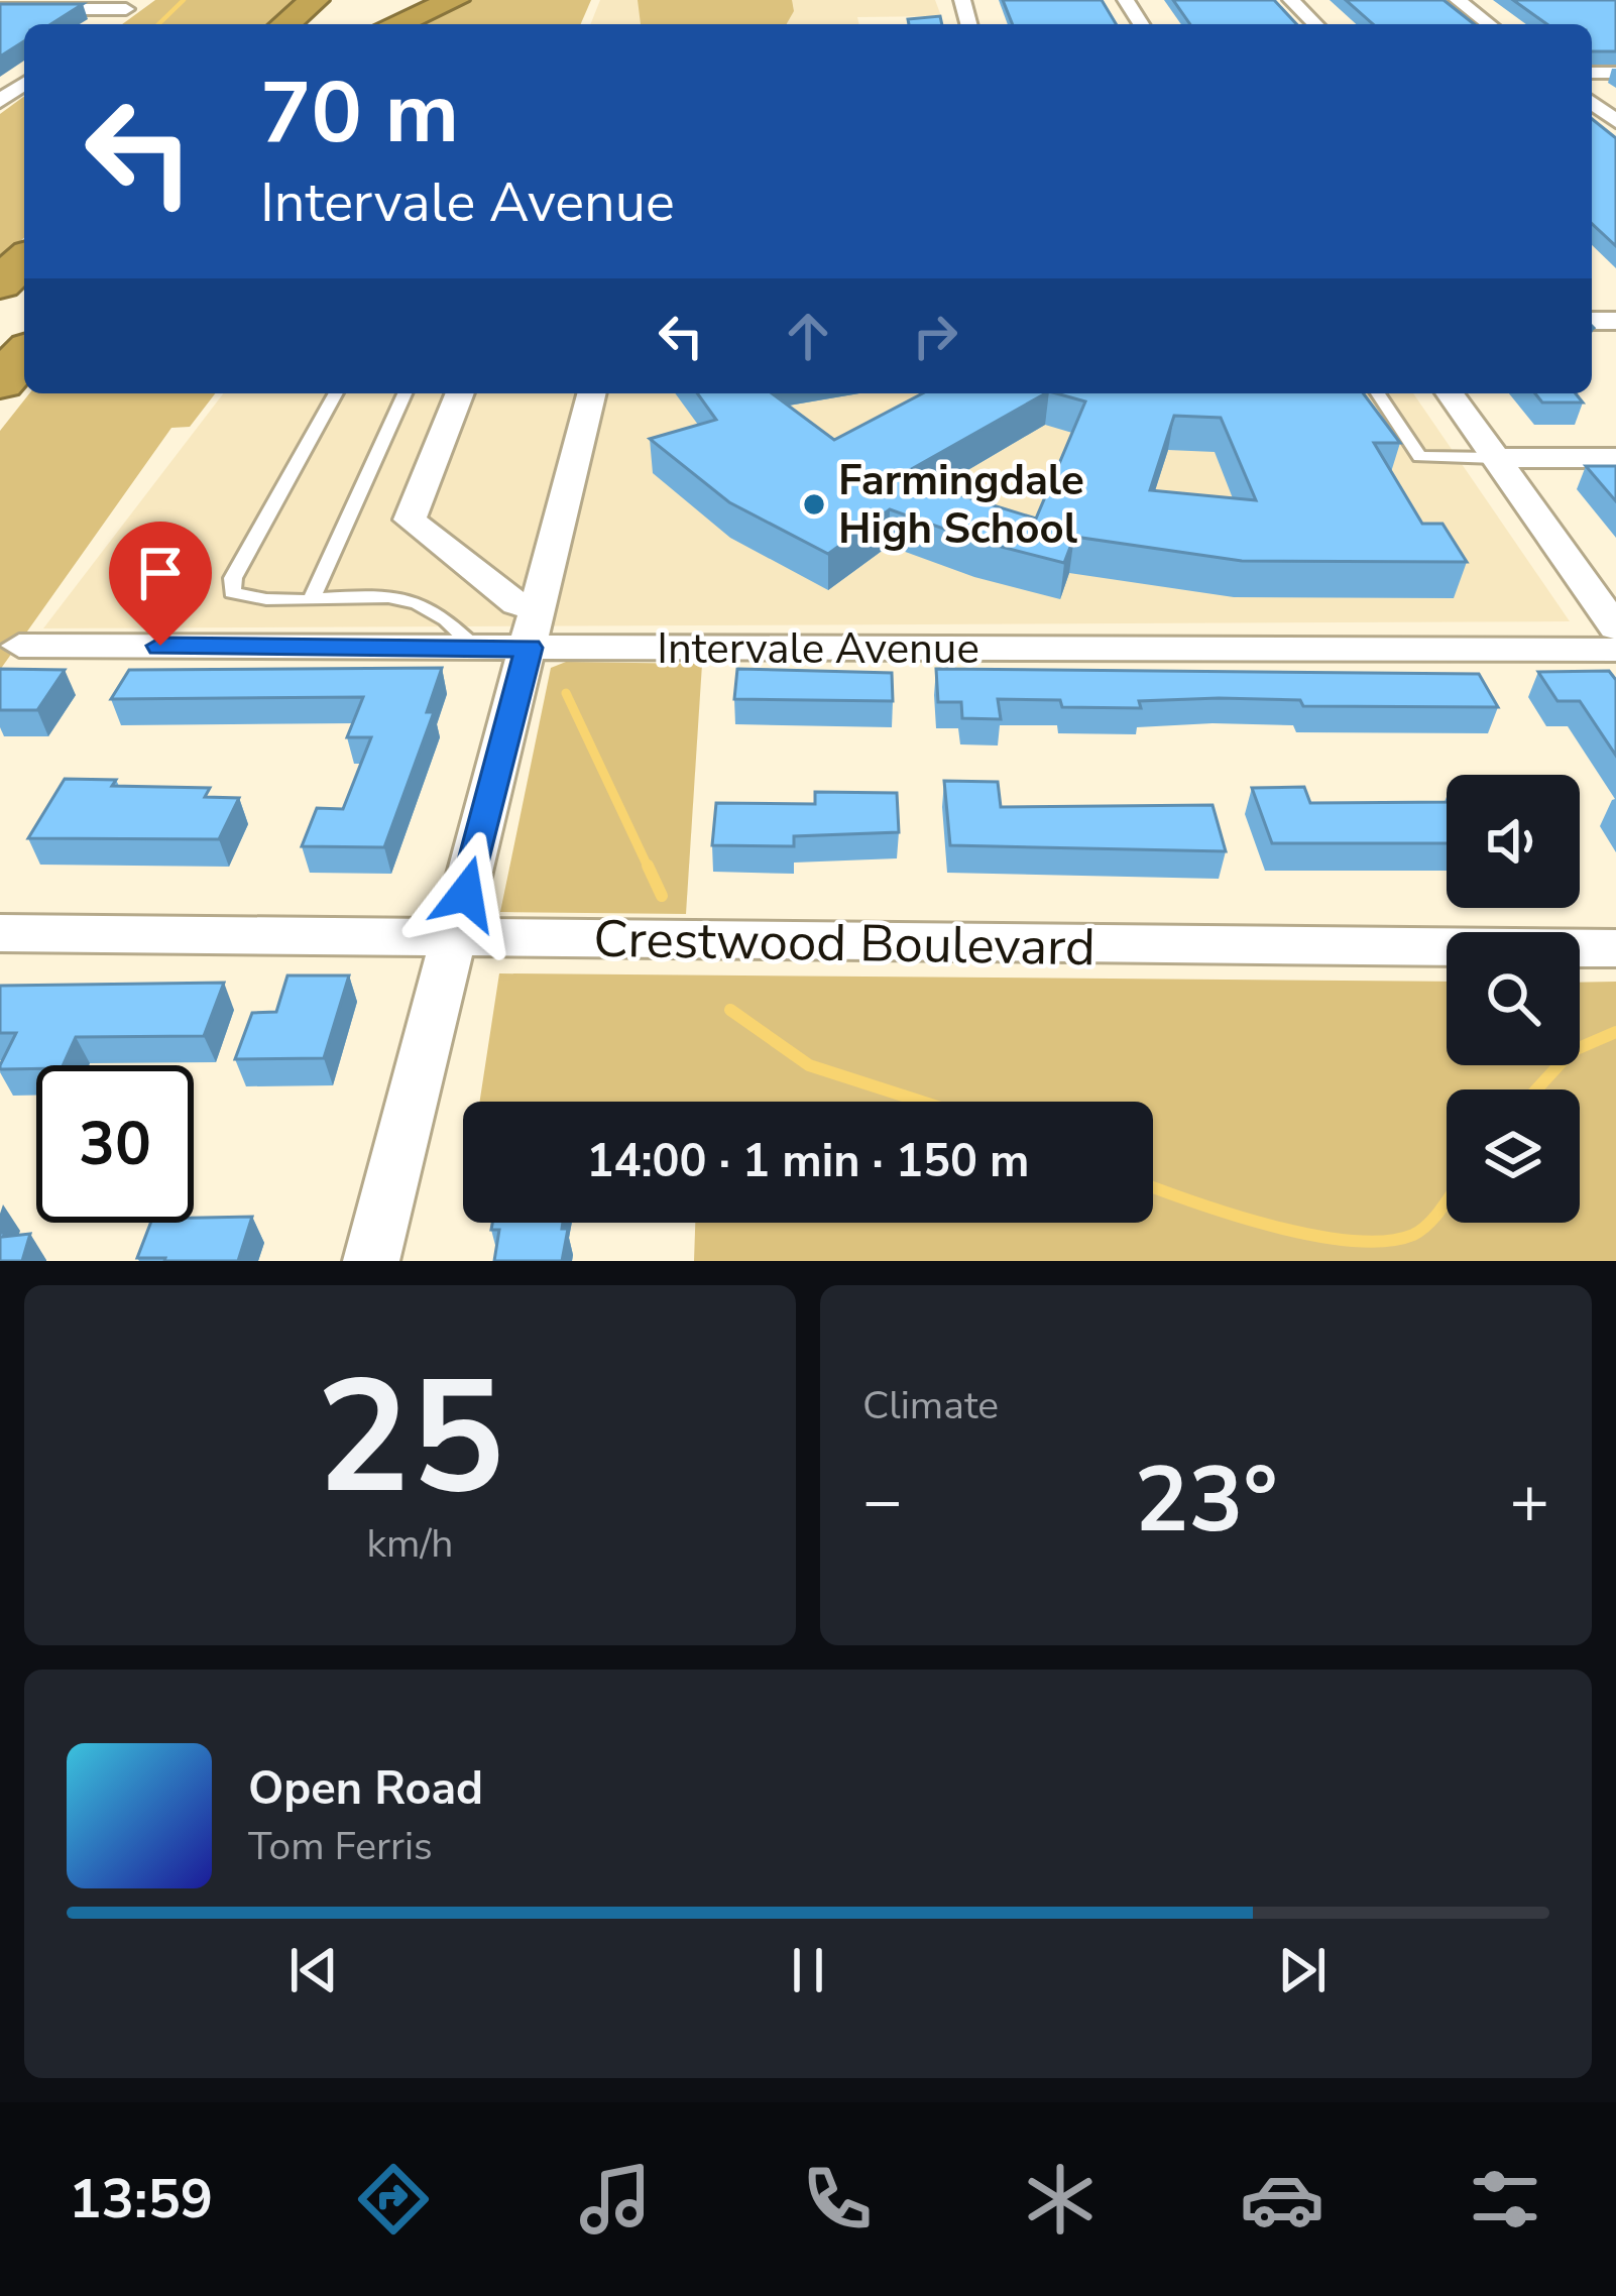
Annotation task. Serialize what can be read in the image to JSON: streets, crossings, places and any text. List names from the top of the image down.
{
  "streets": {
    "street": ["Intervale Avenue", "Crestwood Boulevard"]
  },
  "places": ["Farmingdale High School"],
  "page": {
    "turn": ["70 m", "Intervale Avenue"],
    "limit": "30",
    "trip": "14:00 · 1 min · 150 m",
    "tile": [
      ["25", "km/h"],
      "Climate"
    ],
    "heat": ["−", "23°", "+"],
    "song": ["Open Road", "Tom Ferris"],
    "tabs": "13:59"
  }
}
